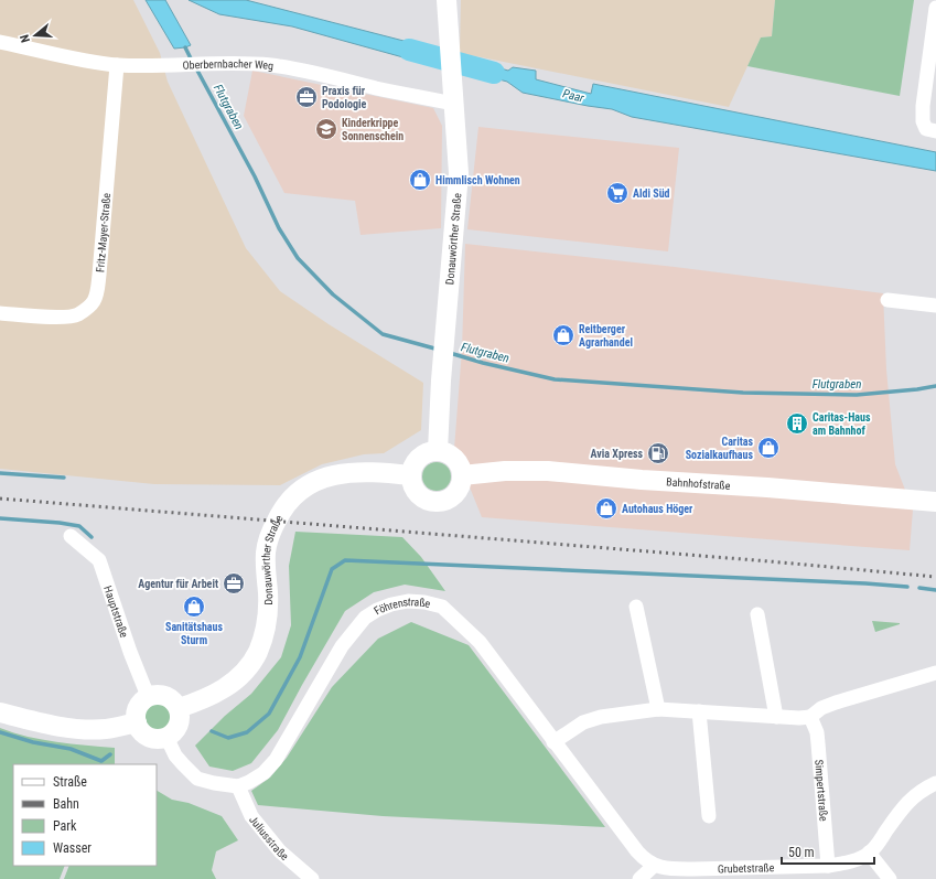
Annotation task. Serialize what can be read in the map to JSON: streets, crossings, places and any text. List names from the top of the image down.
{
  "streets": {
    "main road": ["Donauwörther Straße", "Bahnhofstraße"],
    "street": [
      "Oberbernbacher Weg",
      "Fritz-Mayer-Straße",
      "Föhrenstraße",
      "Hauptstraße",
      "Simpertstraße",
      "Juliusstraße",
      "Grubetstraße"
    ]
  },
  "crossings": [
    ["Oberbernbacher Weg", "Fritz-Mayer-Straße"],
    ["Oberbernbacher Weg", "Donauwörther Straße"],
    ["Donauwörther Straße", "Bahnhofstraße"],
    ["Donauwörther Straße", "Hauptstraße"],
    ["Föhrenstraße", "Juliusstraße"],
    ["Föhrenstraße", "Grubetstraße"],
    ["Simpertstraße", "Grubetstraße"]
  ],
  "water": ["Paar", "Flutgraben"],
  "places": {
    "office": ["Praxis für Podologie", "Agentur für Arbeit"],
    "school or university": ["Kinderkrippe Sonnenschein"],
    "shop": [
      "Himmlisch Wohnen",
      "Reitberger Agrarhandel",
      "Caritas Sozialkaufhaus",
      "Autohaus Höger",
      "Sanitätshaus Sturm"
    ],
    "supermarket": ["Aldi Süd"],
    "building": ["Caritas-Haus am Bahnhof"],
    "fuel station": ["Avia Xpress"]
  },
  "legend": [
    "Straße",
    "Bahn",
    "Park",
    "Wasser"
  ],
  "scale_bar": "50 m",
  "north": "left"
}
